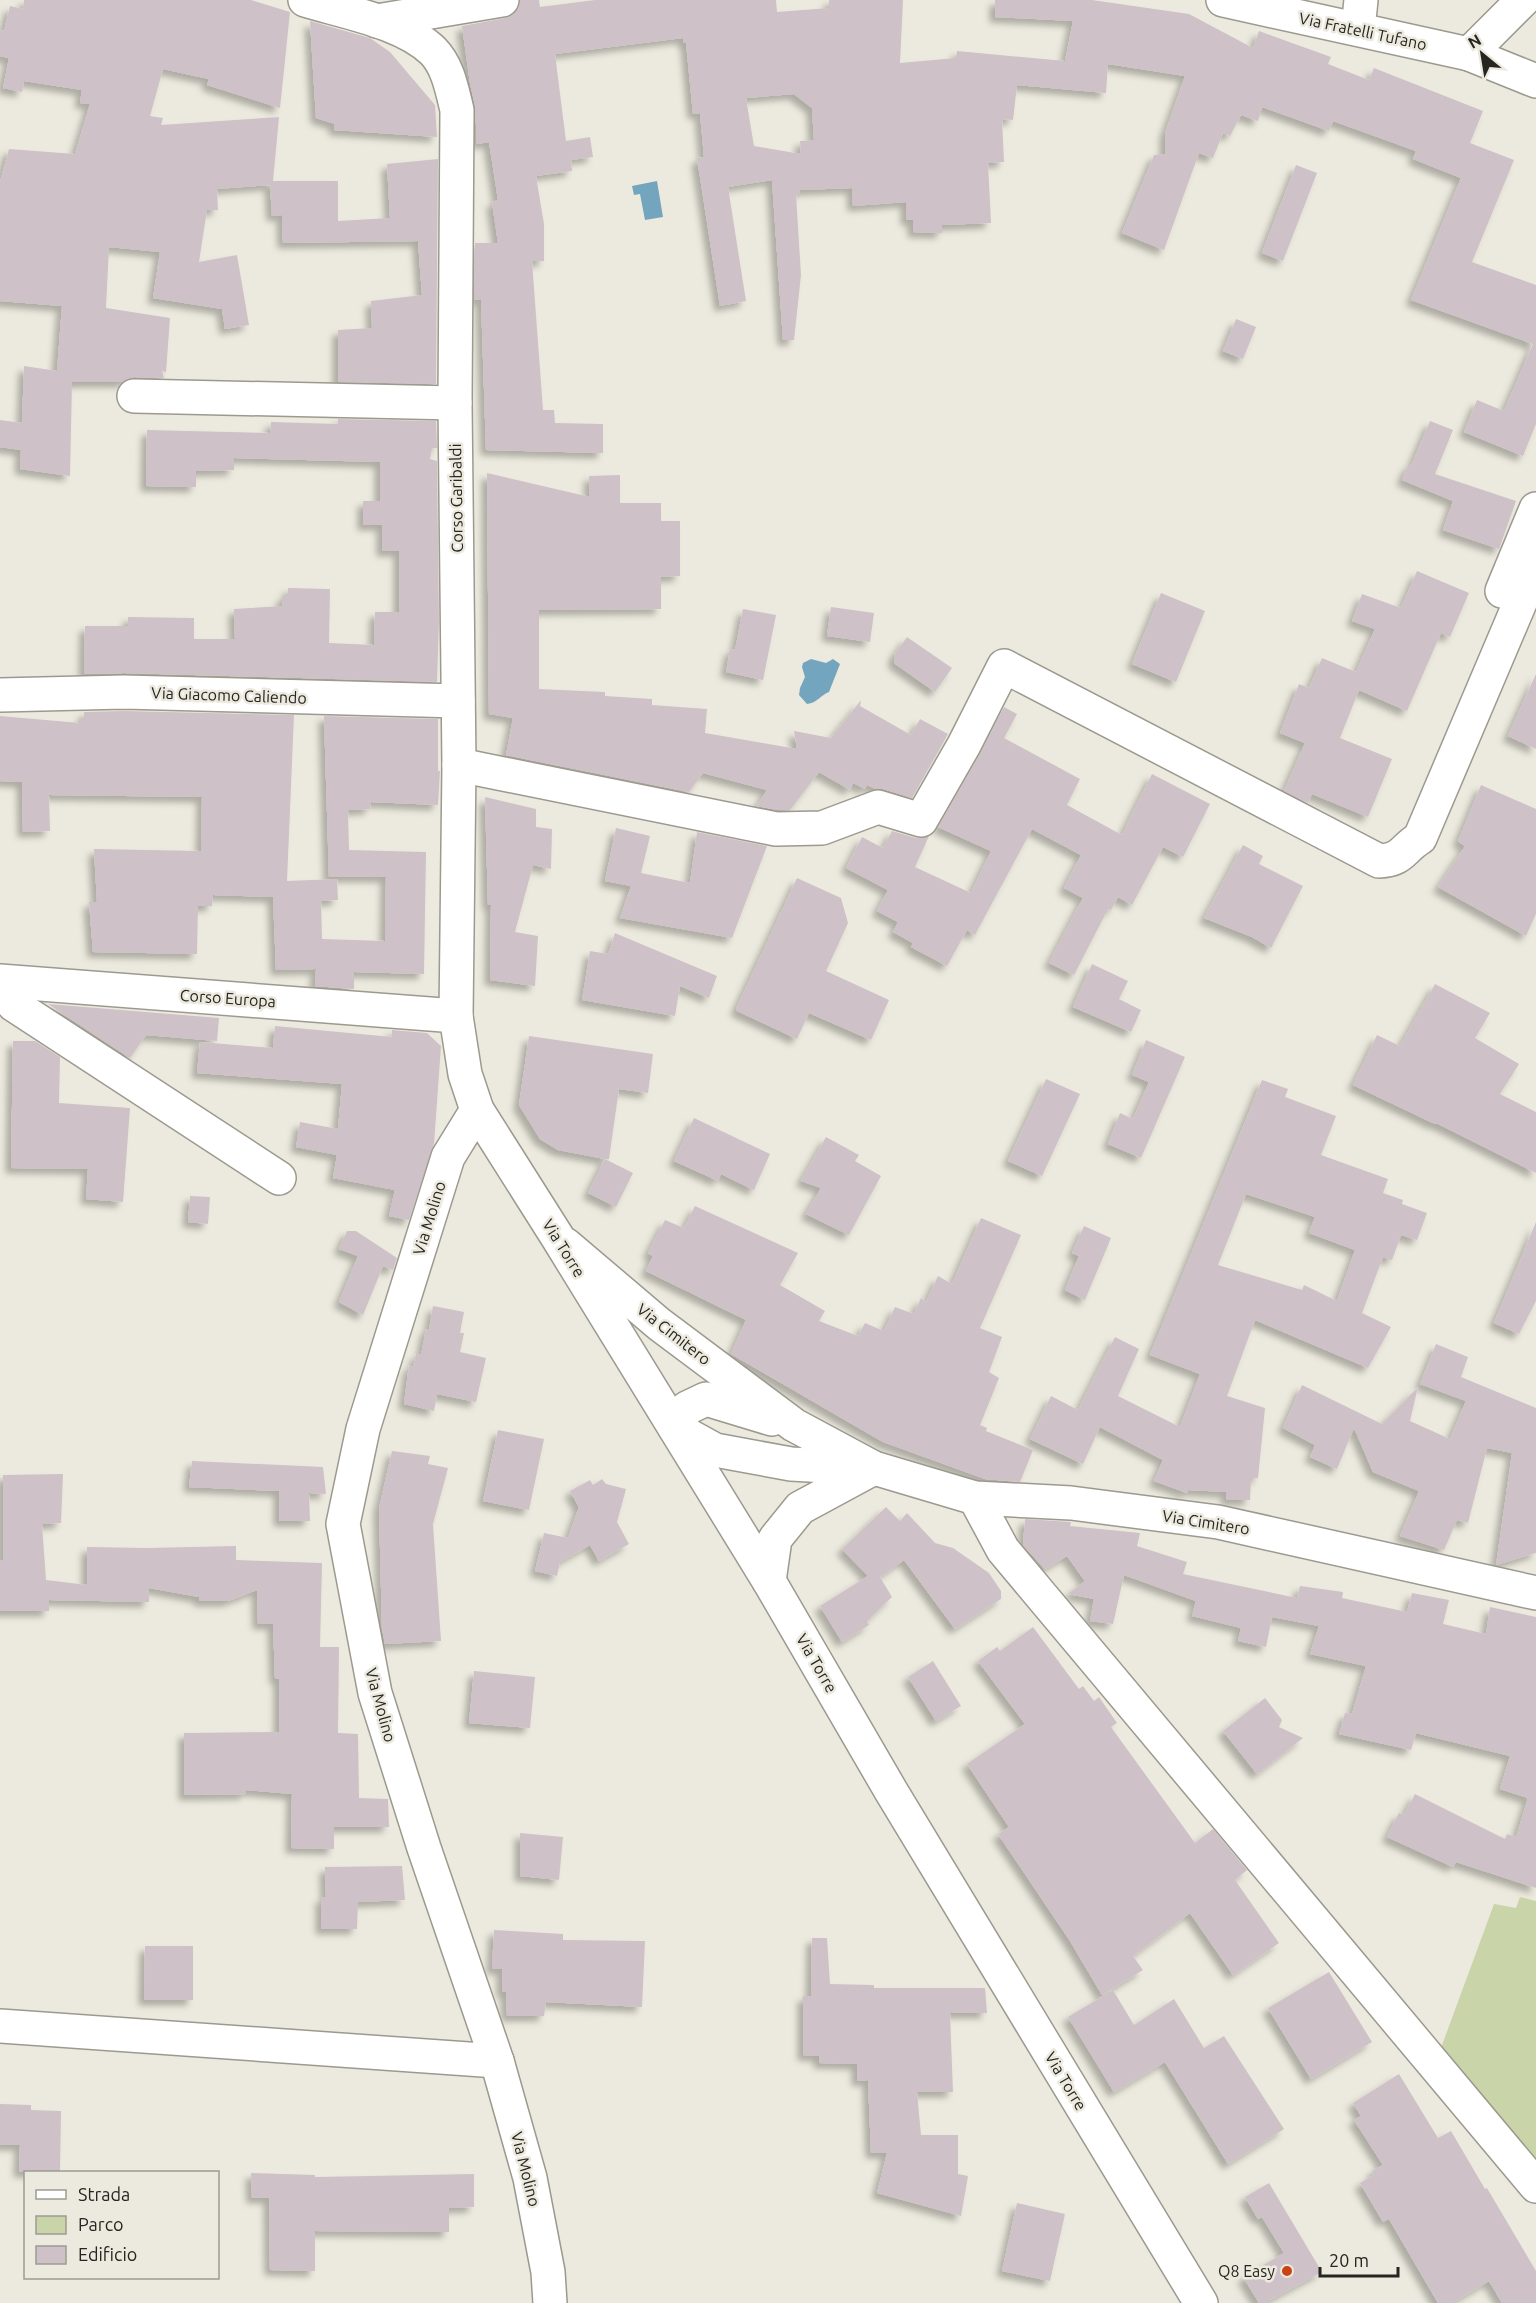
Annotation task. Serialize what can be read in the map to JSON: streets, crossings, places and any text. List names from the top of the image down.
{
  "streets": {
    "street": [
      "Via Fratelli Tufano",
      "Corso Garibaldi",
      "Via Giacomo Caliendo",
      "Corso Europa",
      "Via Molino",
      "Via Torre",
      "Via Cimitero"
    ]
  },
  "crossings": [
    ["Corso Garibaldi", "Via Giacomo Caliendo"],
    ["Corso Garibaldi", "Corso Europa"],
    ["Corso Garibaldi", "Via Torre"],
    ["Corso Europa", "Via Torre"],
    ["Via Molino", "Via Torre"],
    ["Via Torre", "Via Cimitero"]
  ],
  "places": ["Q8 Easy"],
  "legend": ["Strada", "Parco", "Edificio"],
  "scale_bar": "20 m",
  "north": "top left"
}
